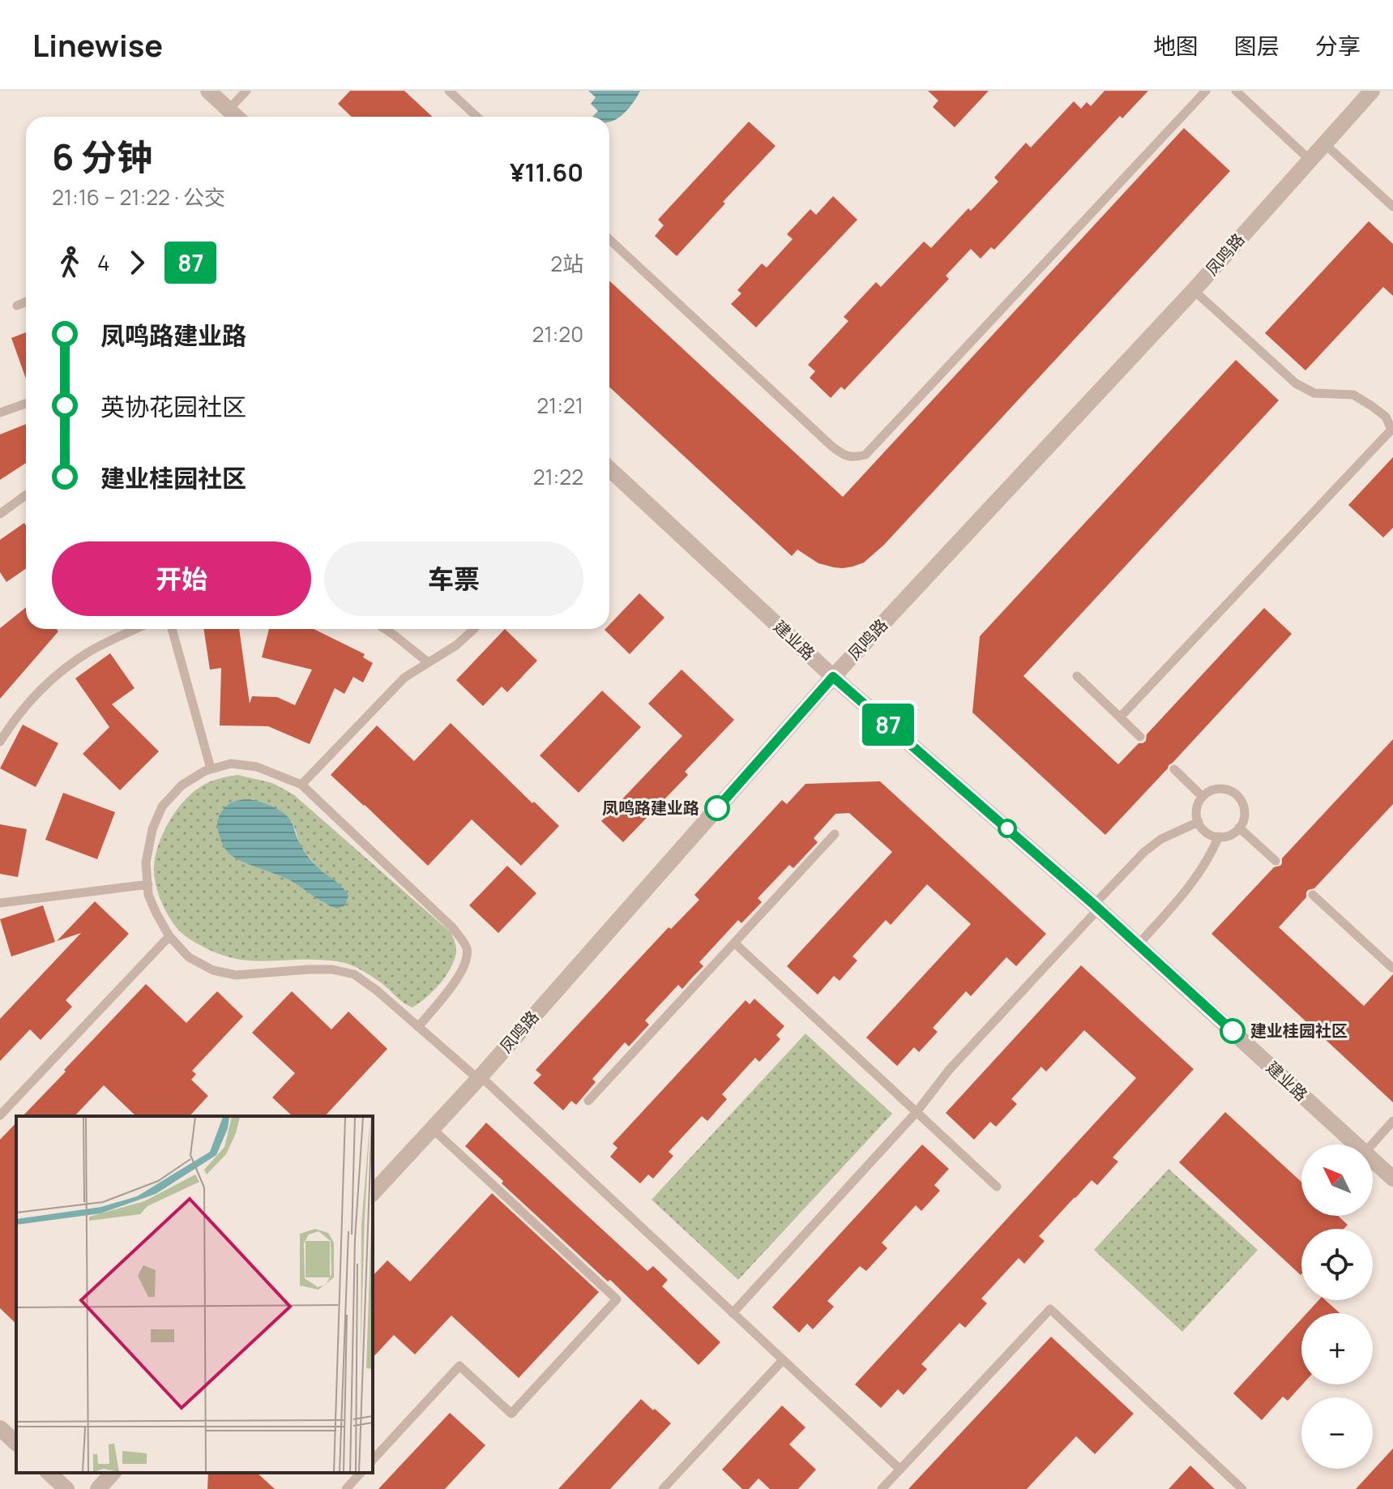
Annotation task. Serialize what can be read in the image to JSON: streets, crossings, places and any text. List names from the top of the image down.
{
  "streets": {
    "street": ["凤鸣路", "建业路"]
  },
  "crossings": [
    ["凤鸣路", "建业路"]
  ],
  "places": ["凤鸣路建业路", "建业桂园社区"],
  "lines": ["bus line 87"],
  "north": "top left",
  "page": {
    "header": "Linewise",
    "nav": ["地图", "图层", "分享"],
    "on_map": "87",
    "heading": ["6 分钟", "21:16 – 21:22 · 公交", "¥11.60"],
    "legs": ["4", "87", "2站"],
    "list": [
      {
        "name": "凤鸣路建业路",
        "value": "21:20"
      },
      {
        "name": "英协花园社区",
        "value": "21:21"
      },
      {
        "name": "建业桂园社区",
        "value": "21:22"
      }
    ],
    "buttons": ["开始", "车票"],
    "map_buttons": ["+", "−"]
  }
}
